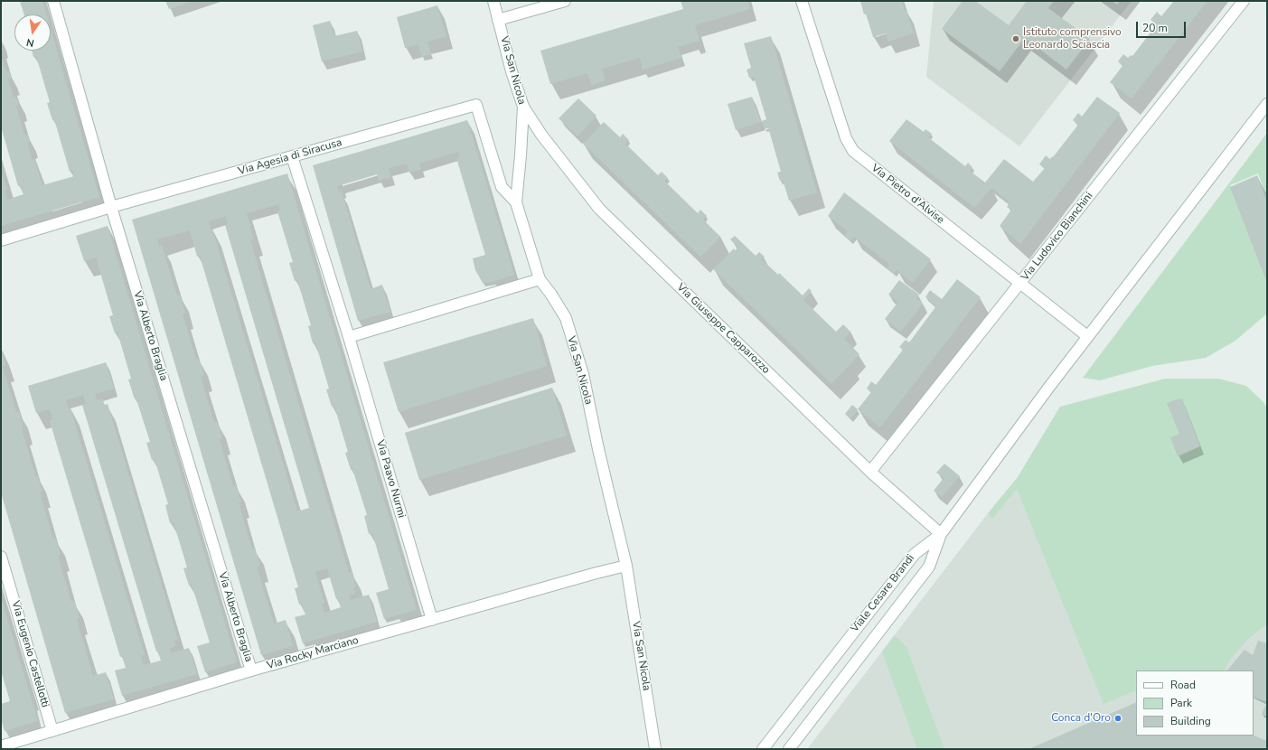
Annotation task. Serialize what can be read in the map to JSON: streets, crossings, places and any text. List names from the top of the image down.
{
  "streets": {
    "street": [
      "Via San Nicola",
      "Via Agesia di Siracusa",
      "Via Pietro d'Alvise",
      "Via Ludovico Bianchini",
      "Via Giuseppe Capparozzo",
      "Via Alberto Braglia",
      "Via Paavo Nurmi",
      "Viale Cesare Brandi",
      "Via Rocky Marciano",
      "Via Eugenio Castellotti"
    ]
  },
  "crossings": [
    ["Via San Nicola", "Via Agesia di Siracusa"],
    ["Via San Nicola", "Via Giuseppe Capparozzo"],
    ["Via San Nicola", "Via Rocky Marciano"],
    ["Via Agesia di Siracusa", "Via Alberto Braglia"],
    ["Via Agesia di Siracusa", "Via Paavo Nurmi"],
    ["Via Pietro d'Alvise", "Via Ludovico Bianchini"],
    ["Via Ludovico Bianchini", "Via Giuseppe Capparozzo"],
    ["Via Giuseppe Capparozzo", "Viale Cesare Brandi"],
    ["Via Alberto Braglia", "Via Rocky Marciano"],
    ["Via Paavo Nurmi", "Via Rocky Marciano"],
    ["Via Rocky Marciano", "Via Eugenio Castellotti"]
  ],
  "places": ["Istituto comprensivo Leonardo Sciascia", "Conca d'Oro"],
  "legend": ["Road", "Park", "Building"],
  "scale_bar": "20 m",
  "north": "bottom"
}
